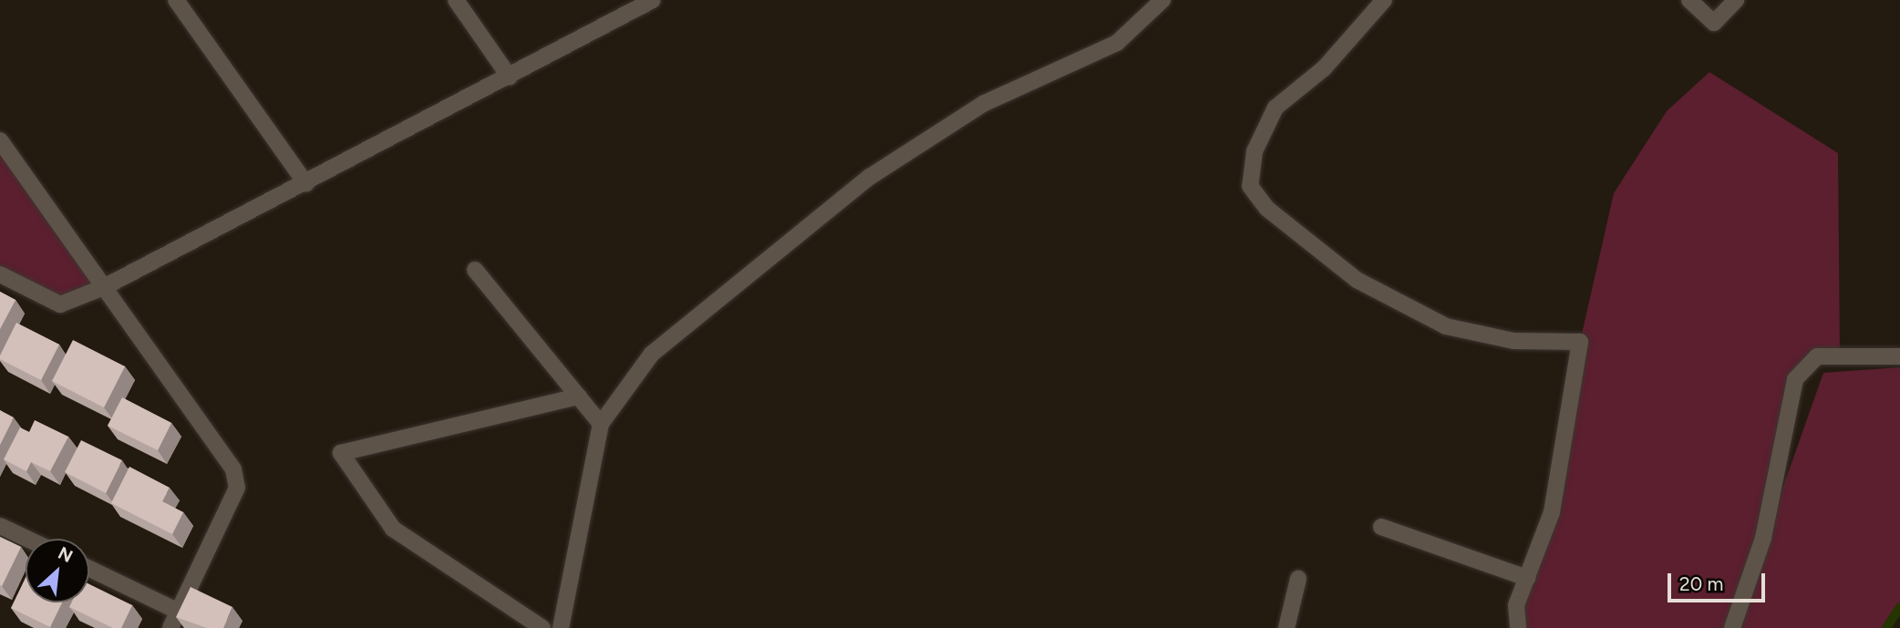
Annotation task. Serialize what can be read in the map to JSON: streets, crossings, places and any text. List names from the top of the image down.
{
  "scale_bar": "20 m",
  "north": "top right"
}
